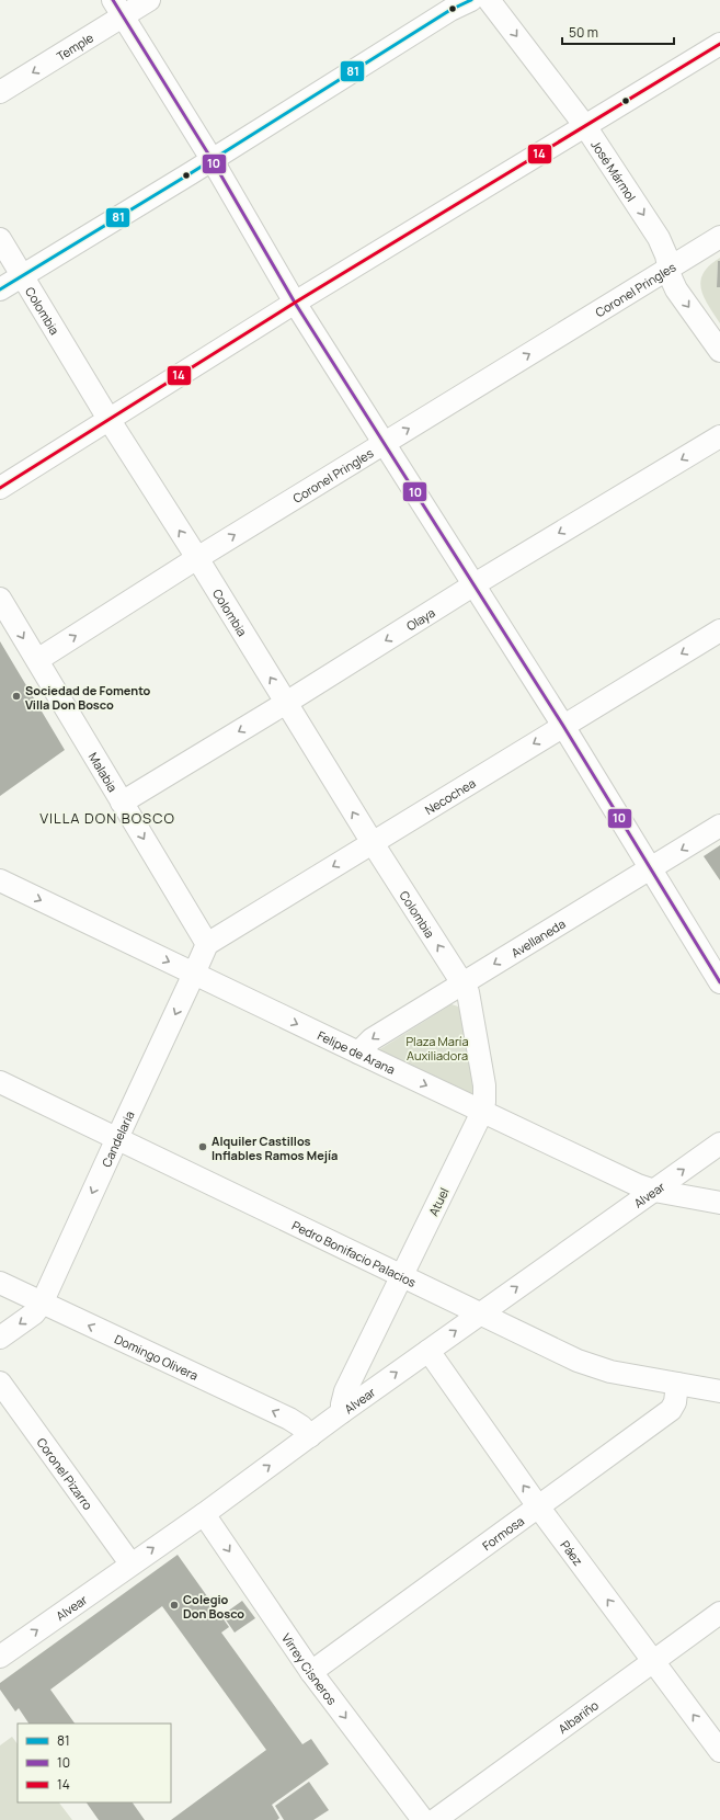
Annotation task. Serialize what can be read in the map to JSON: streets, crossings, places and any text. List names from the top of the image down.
{
  "streets": {
    "street": [
      "Temple",
      "José Mármol",
      "Coronel Pringles",
      "Colombia",
      "Olaya",
      "Malabia",
      "Necochea",
      "Avellaneda",
      "Felipe de Arana",
      "Candelaria",
      "Alvear",
      "Atuel",
      "Pedro Bonifacio Palacios",
      "Domingo Olivera",
      "Coronel Pizarro",
      "Formosa",
      "Páez",
      "Virrey Cisneros",
      "Albariño"
    ]
  },
  "crossings": [
    ["José Mármol", "Coronel Pringles"],
    ["Coronel Pringles", "Colombia"],
    ["Coronel Pringles", "Malabia"],
    ["Colombia", "Olaya"],
    ["Colombia", "Necochea"],
    ["Colombia", "Avellaneda"],
    ["Colombia", "Atuel"],
    ["Olaya", "Malabia"],
    ["Malabia", "Necochea"],
    ["Avellaneda", "Felipe de Arana"],
    ["Avellaneda", "Atuel"],
    ["Felipe de Arana", "Candelaria"],
    ["Felipe de Arana", "Alvear"],
    ["Felipe de Arana", "Atuel"],
    ["Candelaria", "Pedro Bonifacio Palacios"],
    ["Candelaria", "Domingo Olivera"],
    ["Alvear", "Atuel"],
    ["Alvear", "Pedro Bonifacio Palacios"],
    ["Alvear", "Domingo Olivera"],
    ["Alvear", "Coronel Pizarro"],
    ["Alvear", "Páez"],
    ["Alvear", "Virrey Cisneros"],
    ["Atuel", "Pedro Bonifacio Palacios"],
    ["Pedro Bonifacio Palacios", "Formosa"],
    ["Formosa", "Páez"],
    ["Formosa", "Virrey Cisneros"],
    ["Páez", "Albariño"]
  ],
  "one_way": [
    "José Mármol",
    "Colombia",
    "Olaya",
    "Malabia",
    "Necochea",
    "Avellaneda",
    "Felipe de Arana",
    "Candelaria",
    "Alvear",
    "Domingo Olivera",
    "Páez",
    "Virrey Cisneros"
  ],
  "districts": ["VILLA DON BOSCO"],
  "parks": ["Plaza María Auxiliadora"],
  "places": ["Sociedad de Fomento Villa Don Bosco", "Alquiler Castillos Inflables Ramos Mejía", "Colegio Don Bosco"],
  "lines": ["transit line 81", "transit line 10", "transit line 14"],
  "legend": ["81", "10", "14"],
  "scale_bar": "50 m"
}
